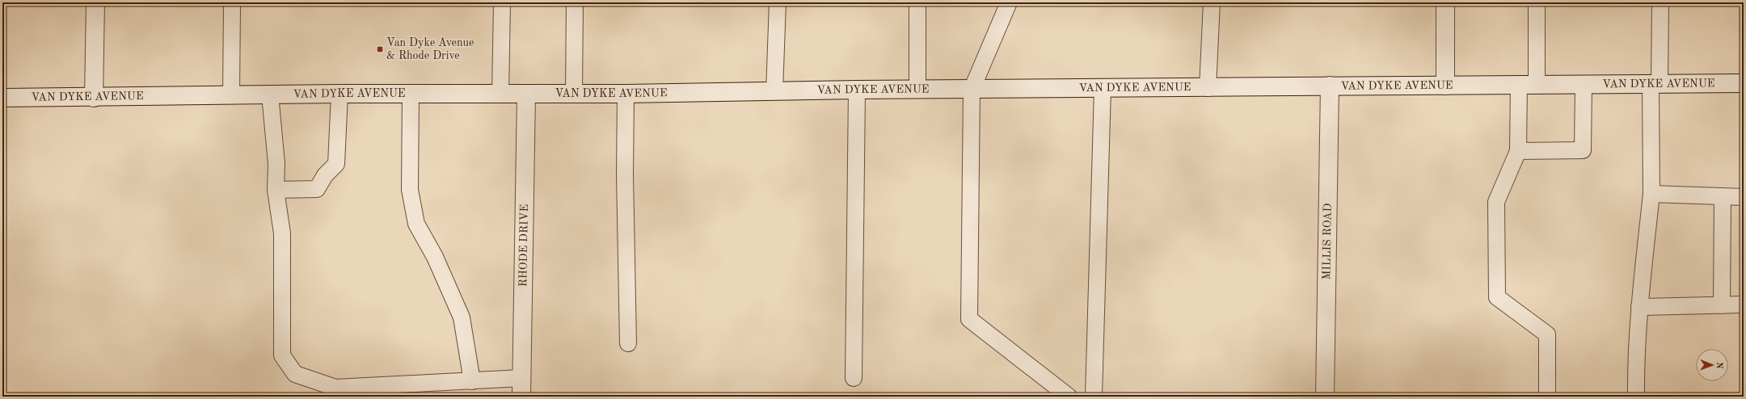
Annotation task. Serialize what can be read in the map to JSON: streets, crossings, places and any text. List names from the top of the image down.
{
  "streets": {
    "main road": ["VAN DYKE AVENUE", "MILLIS ROAD", "RHODE DRIVE"]
  },
  "crossings": [
    ["VAN DYKE AVENUE", "MILLIS ROAD"],
    ["VAN DYKE AVENUE", "RHODE DRIVE"]
  ],
  "places": {
    "transit": ["Van Dyke Avenue & Rhode Drive"]
  },
  "north": "right"
}
